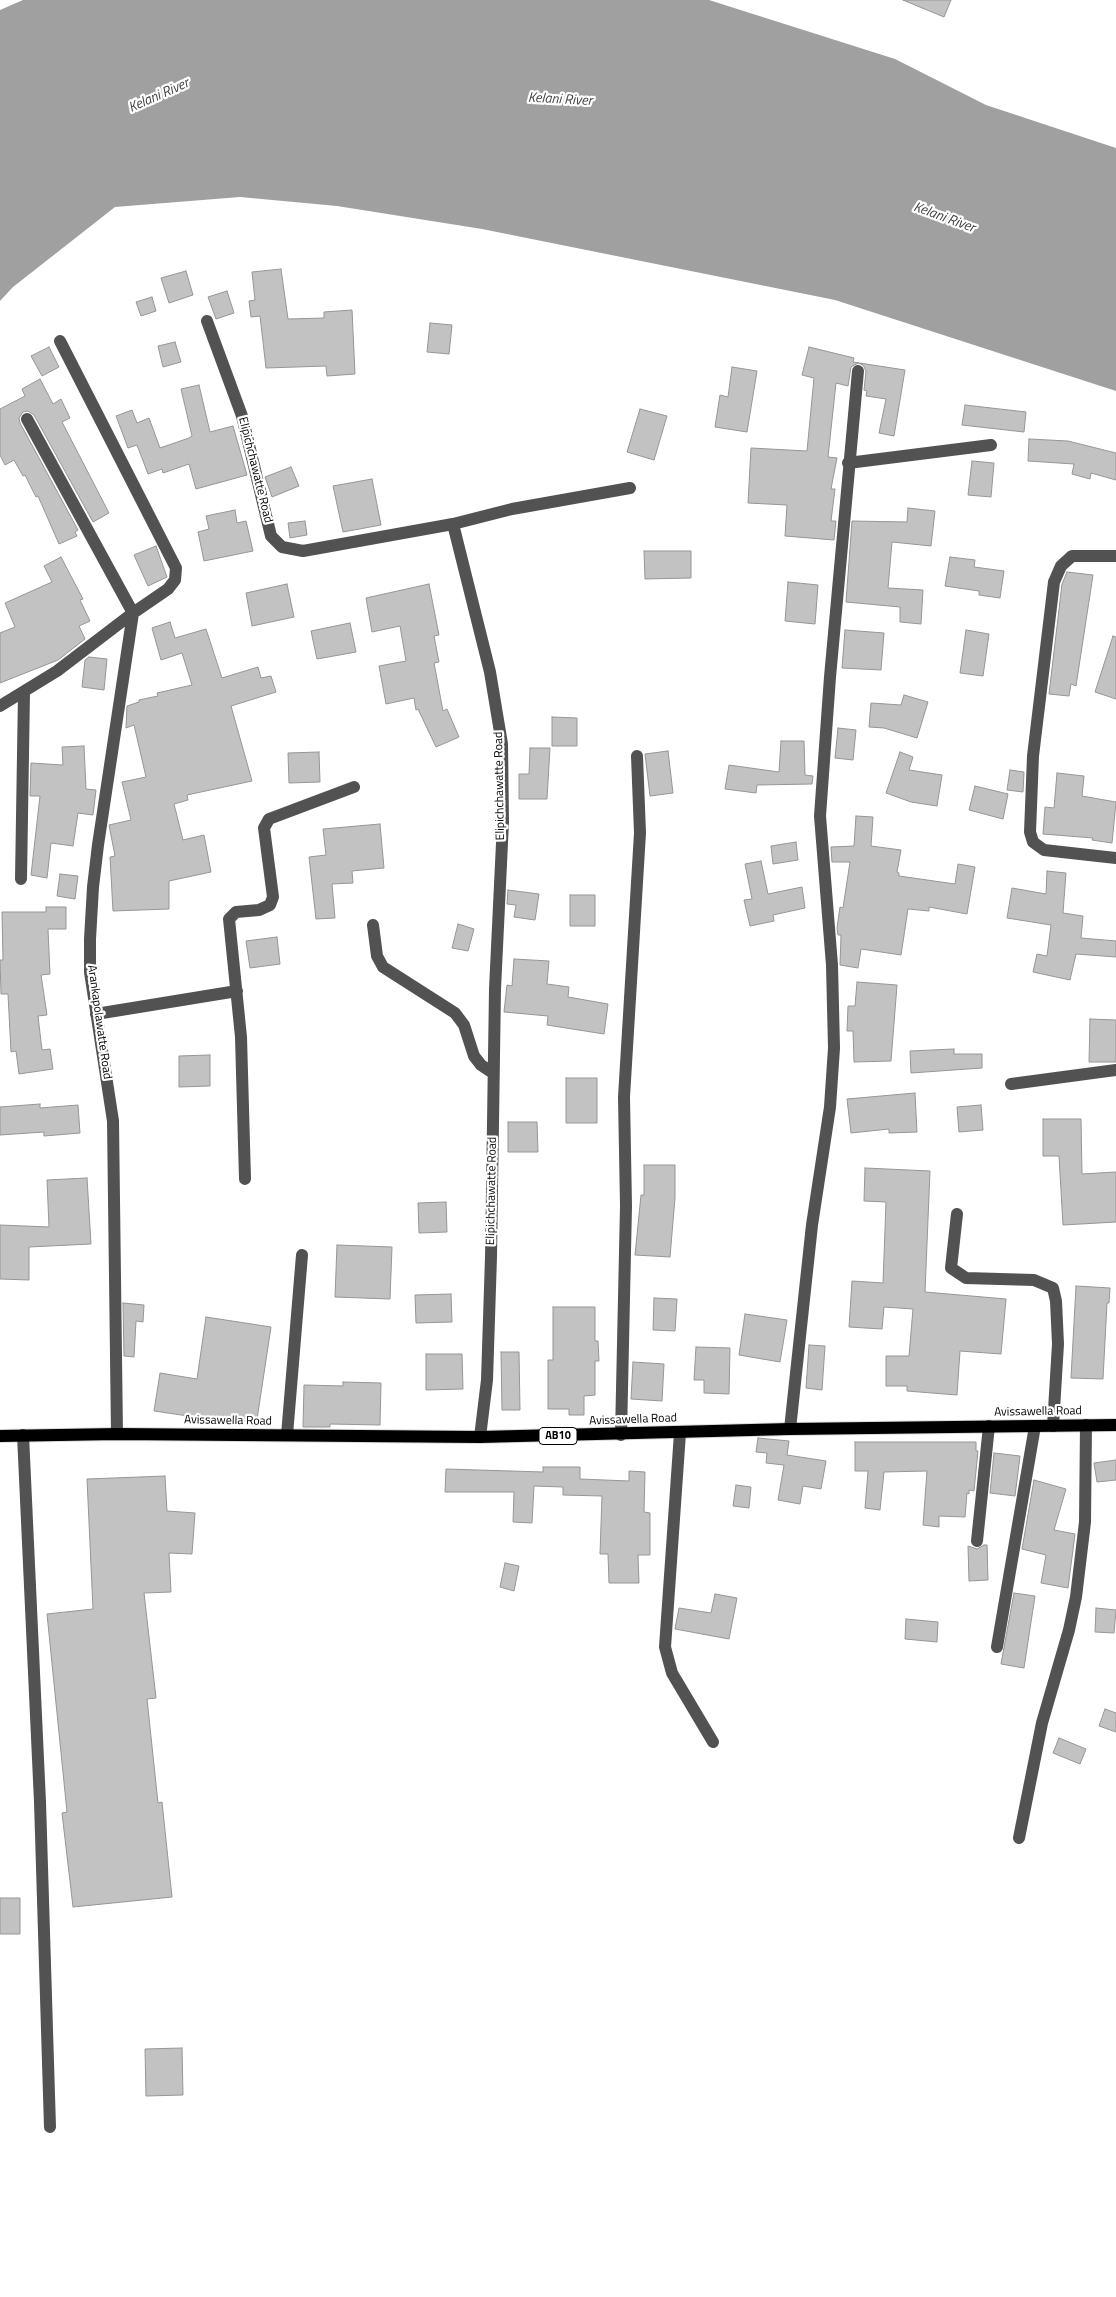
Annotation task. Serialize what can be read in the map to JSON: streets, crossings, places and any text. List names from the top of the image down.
{
  "streets": {
    "main road": ["Avissawella Road", "AB10"],
    "street": ["Elipichchawatte Road", "Arankapolawatte Road"]
  },
  "crossings": [
    ["Elipichchawatte Road", "Avissawella Road"],
    ["Arankapolawatte Road", "Avissawella Road"]
  ],
  "water": ["Kelani River"]
}
